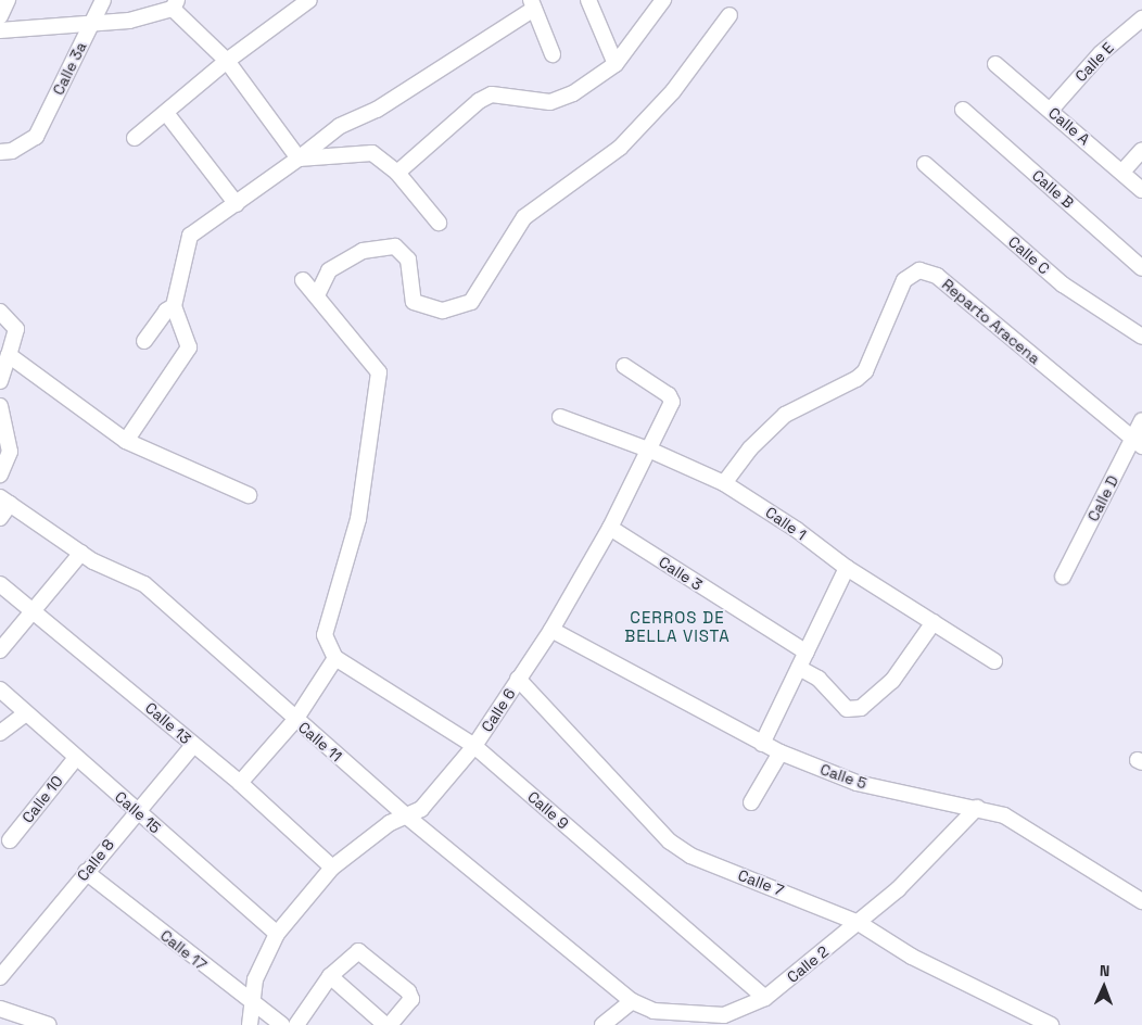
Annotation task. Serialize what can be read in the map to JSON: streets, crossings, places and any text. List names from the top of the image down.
{
  "streets": {
    "street": [
      "Calle E",
      "Calle 3a",
      "Calle A",
      "Calle B",
      "Calle C",
      "Reparto Aracena",
      "Calle D",
      "Calle 1",
      "Calle 3",
      "Calle 6",
      "Calle 13",
      "Calle 11",
      "Calle 5",
      "Calle 10",
      "Calle 9",
      "Calle 15",
      "Calle 8",
      "Calle 7",
      "Calle 17",
      "Calle 2"
    ]
  },
  "crossings": [
    ["Calle E", "Calle A"],
    ["Reparto Aracena", "Calle D"],
    ["Reparto Aracena", "Calle 1"],
    ["Calle 1", "Calle 6"],
    ["Calle 3", "Calle 6"],
    ["Calle 6", "Calle 13"],
    ["Calle 6", "Calle 11"],
    ["Calle 6", "Calle 5"],
    ["Calle 6", "Calle 9"],
    ["Calle 6", "Calle 15"],
    ["Calle 6", "Calle 7"],
    ["Calle 6", "Calle 17"],
    ["Calle 13", "Calle 8"],
    ["Calle 11", "Calle 2"],
    ["Calle 5", "Calle 2"],
    ["Calle 10", "Calle 15"],
    ["Calle 9", "Calle 2"],
    ["Calle 15", "Calle 8"],
    ["Calle 8", "Calle 17"],
    ["Calle 7", "Calle 2"]
  ],
  "districts": ["CERROS DE BELLA VISTA"],
  "north": "top"
}
